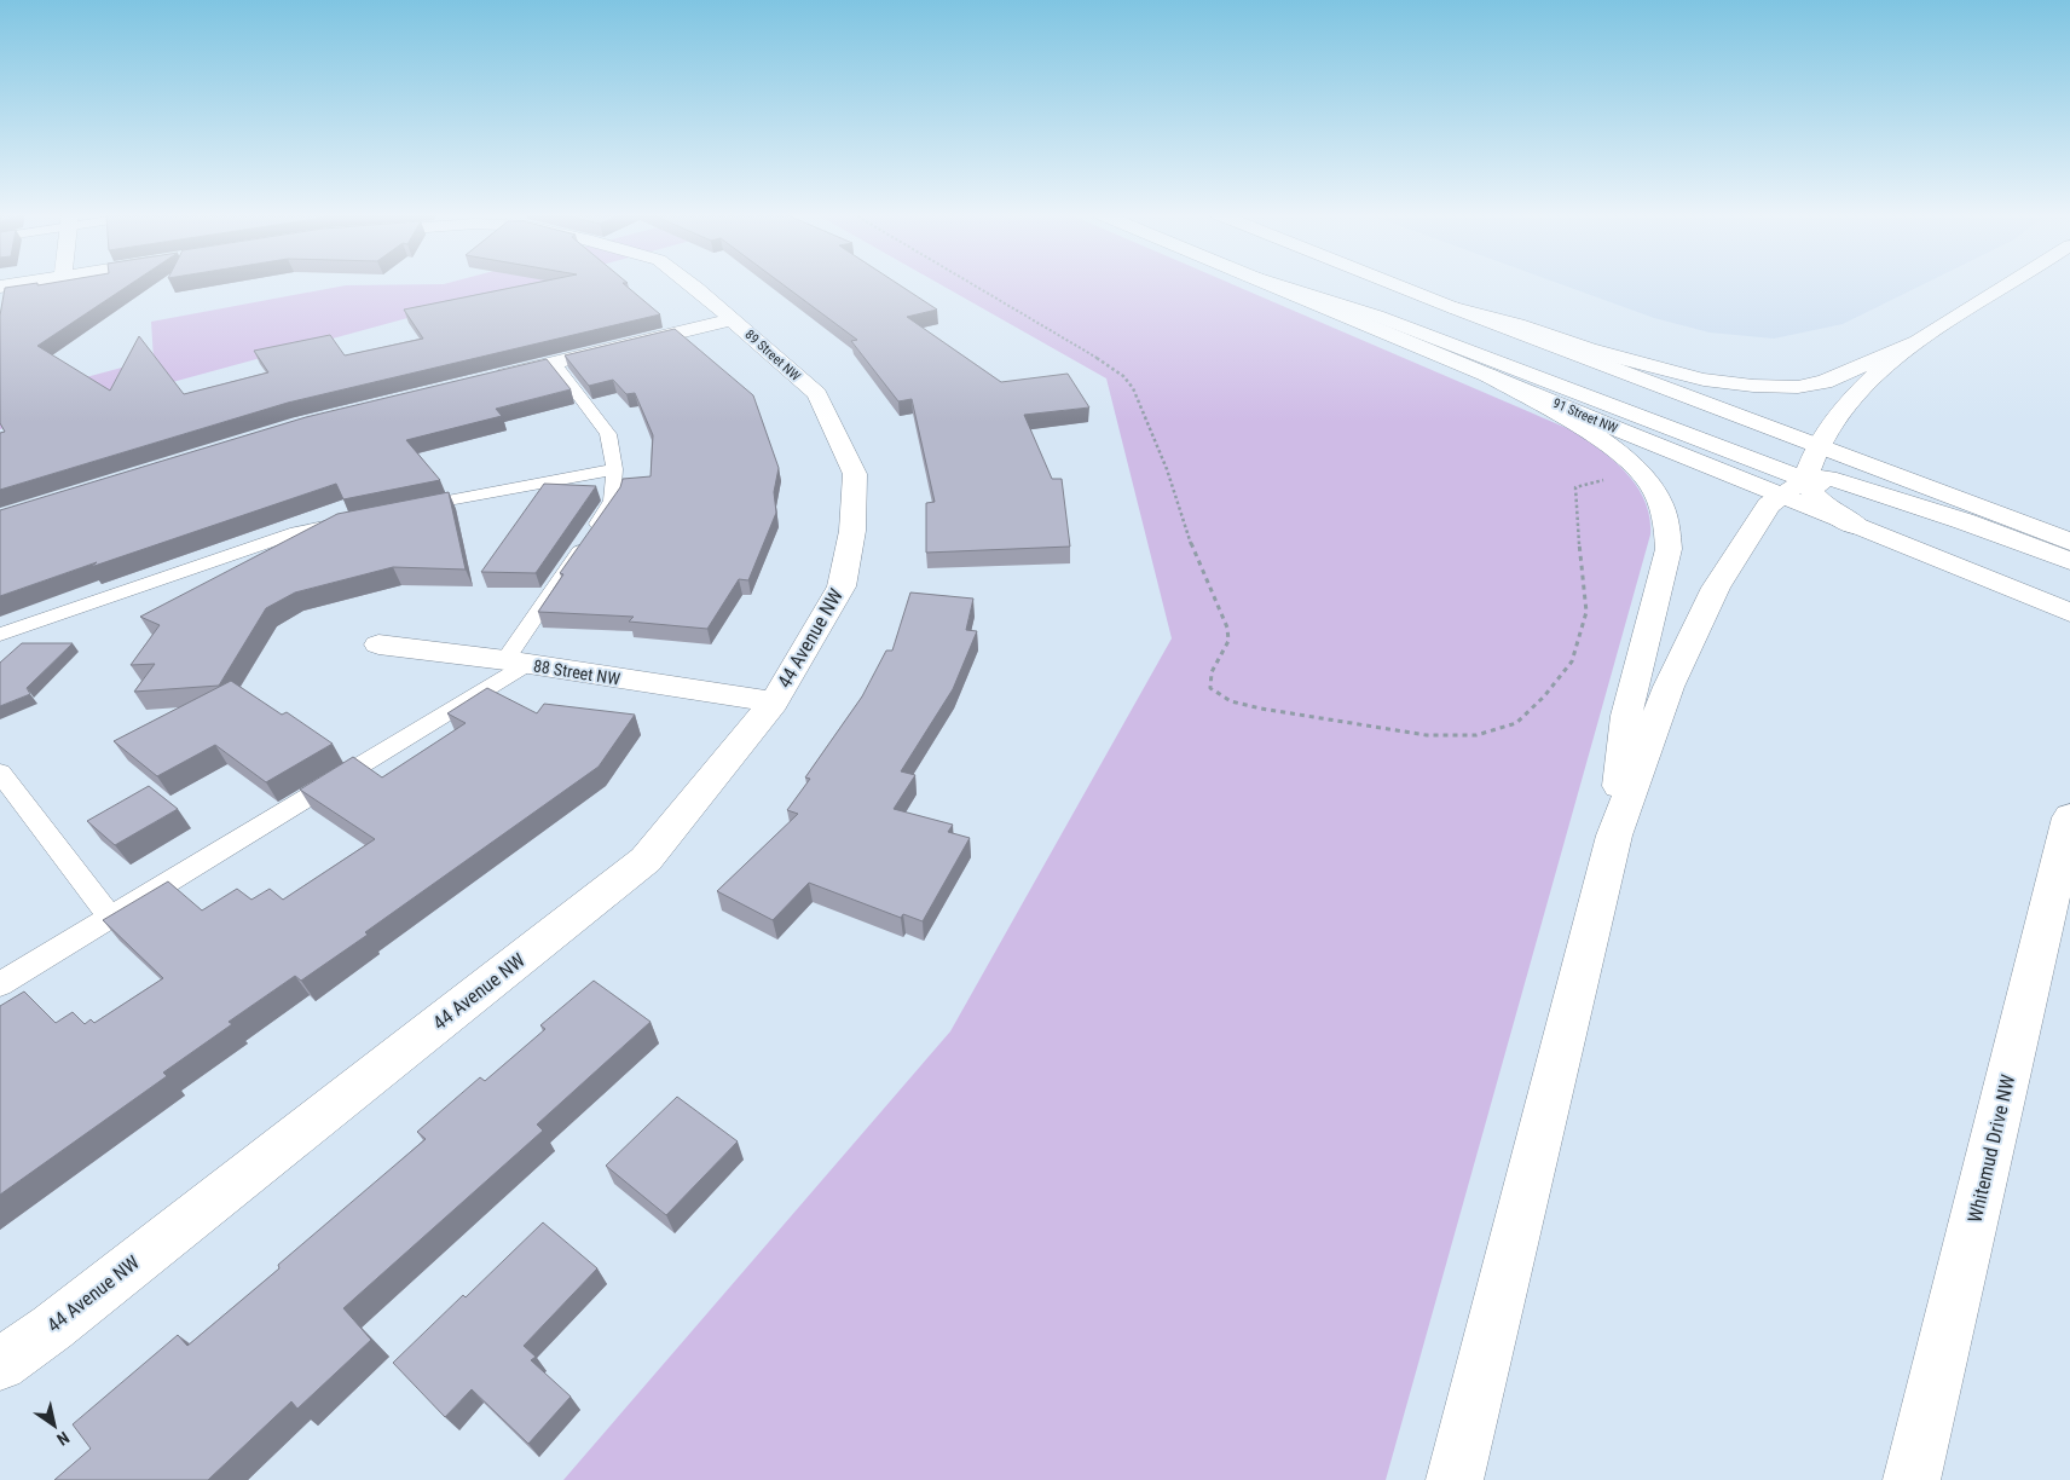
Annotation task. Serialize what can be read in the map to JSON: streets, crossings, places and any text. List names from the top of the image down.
{
  "streets": {
    "main road": [
      "89 Street NW",
      "91 Street NW",
      "44 Avenue NW",
      "88 Street NW",
      "Whitemud Drive NW"
    ]
  },
  "crossings": [
    ["89 Street NW", "44 Avenue NW"],
    ["44 Avenue NW", "88 Street NW"]
  ],
  "north": "bottom right"
}
